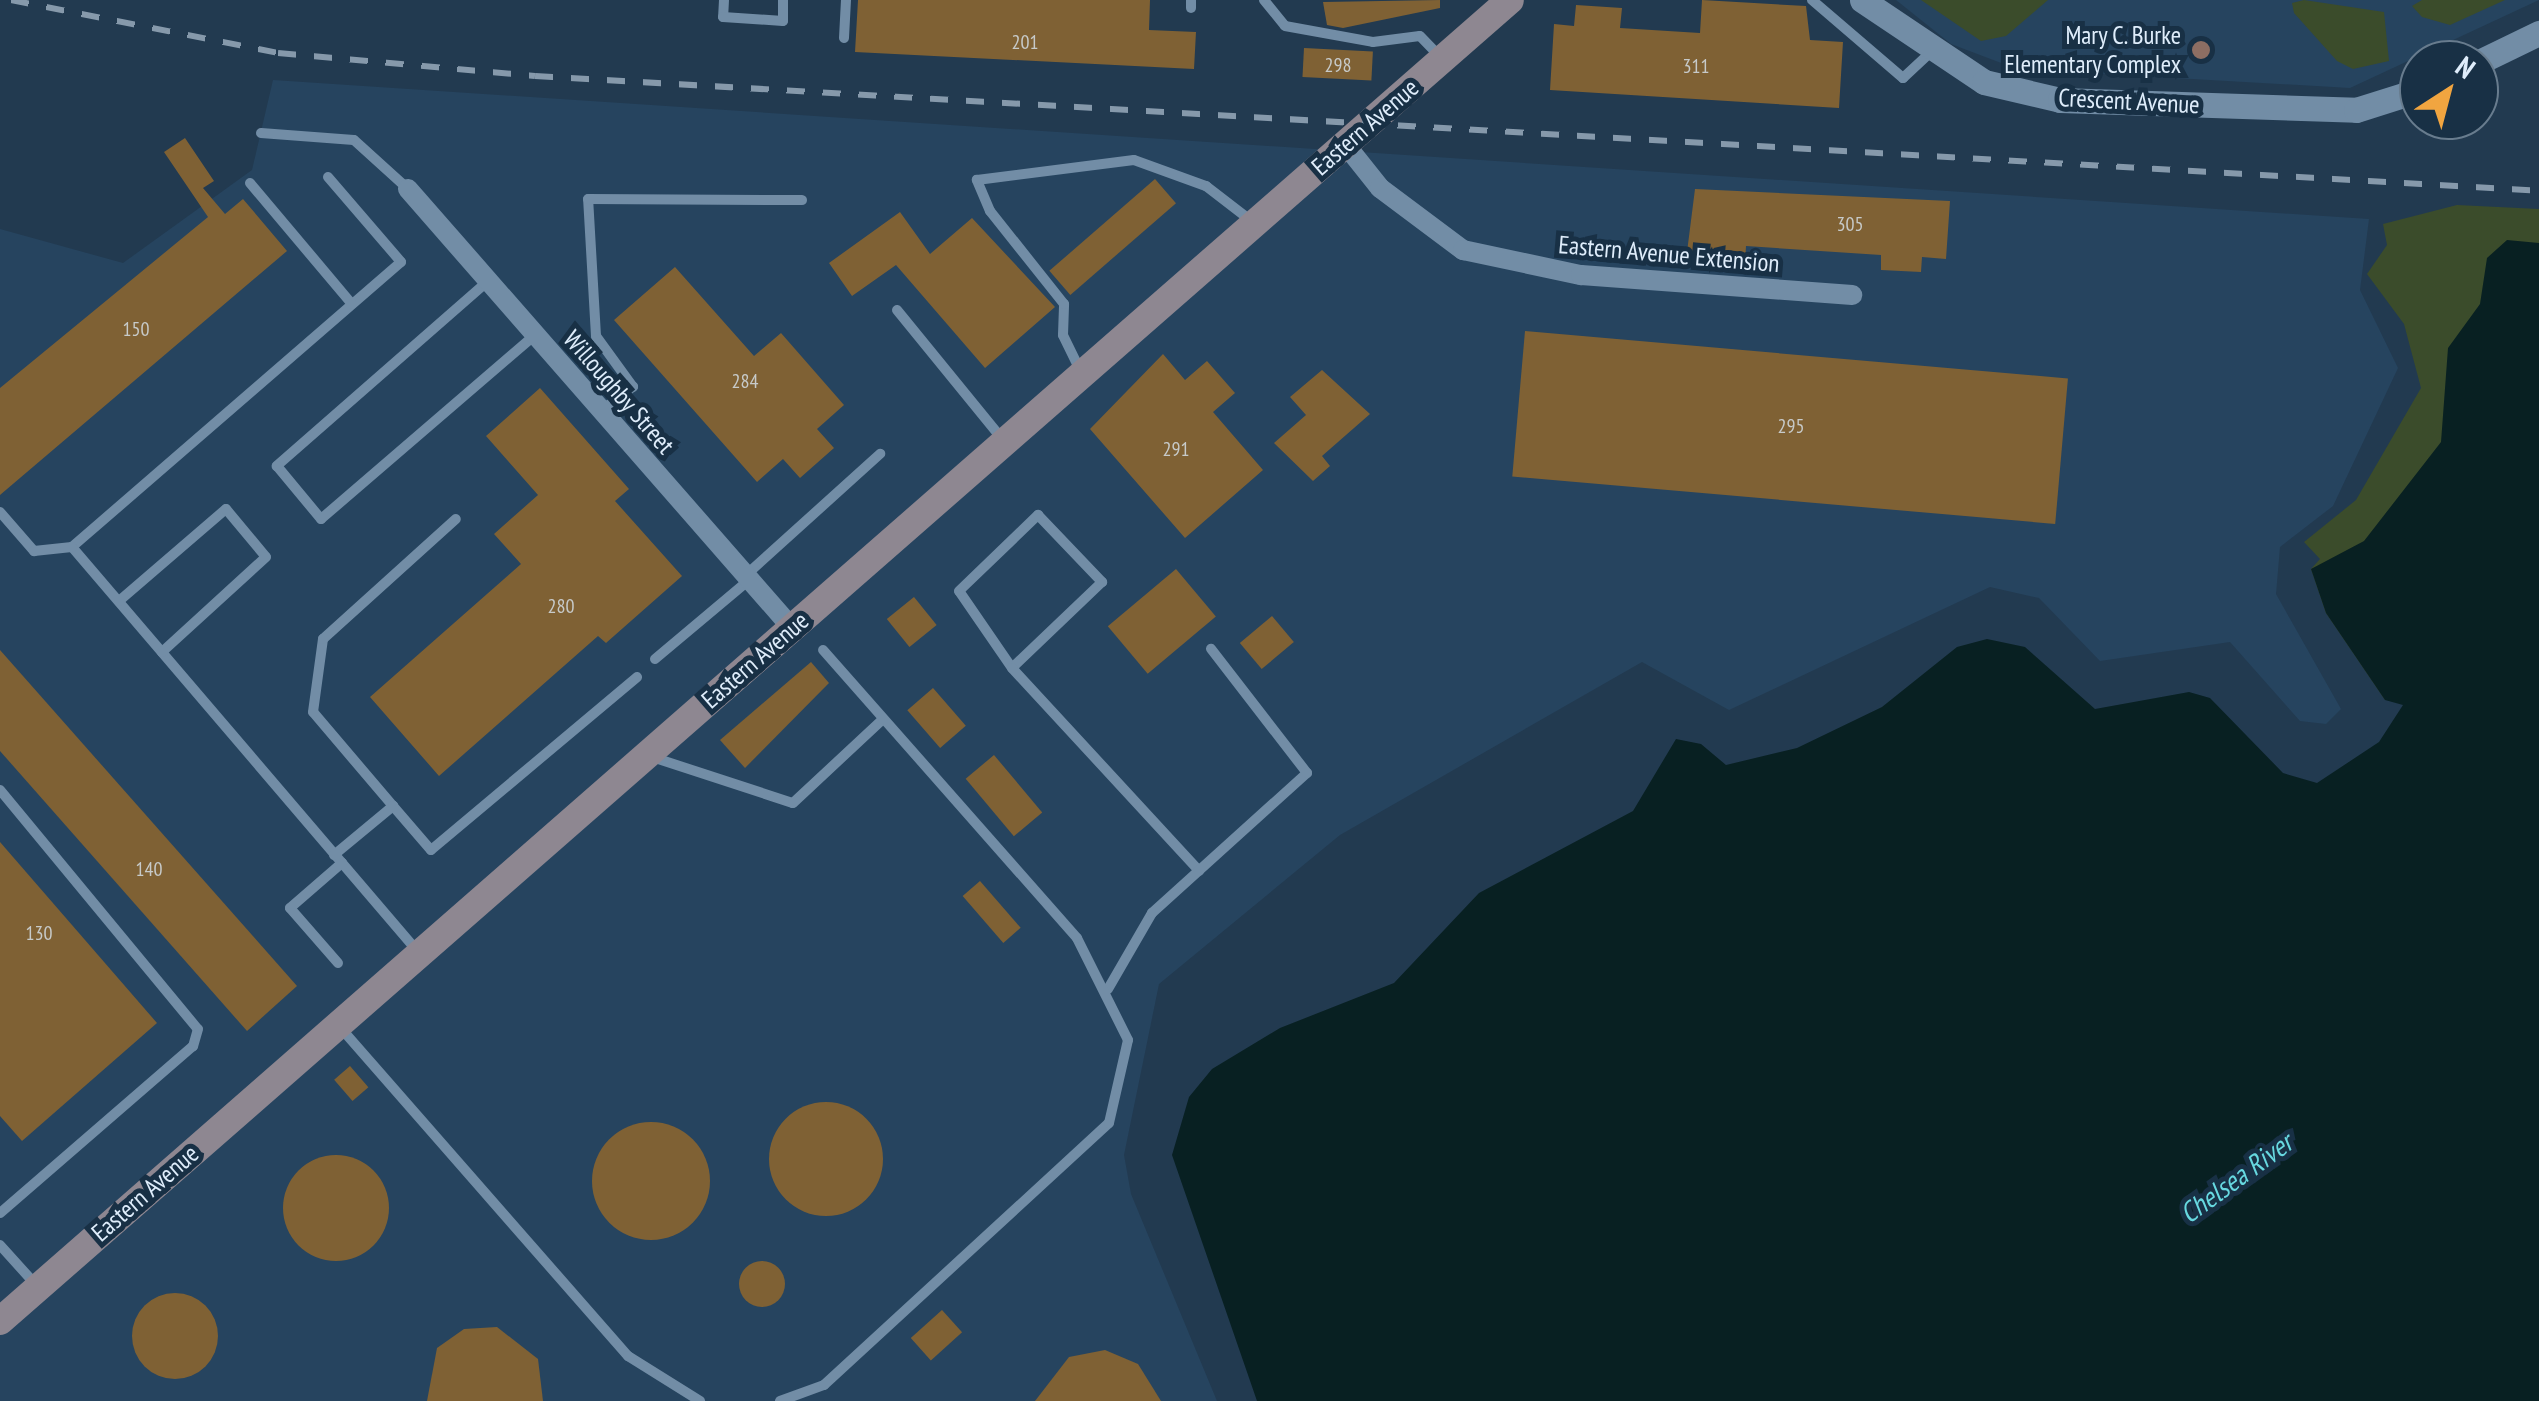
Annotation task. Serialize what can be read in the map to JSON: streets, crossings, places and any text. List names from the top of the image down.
{
  "streets": {
    "main road": ["Eastern Avenue"],
    "street": ["Crescent Avenue", "Eastern Avenue Extension", "Willoughby Street"]
  },
  "crossings": [
    ["Eastern Avenue", "Eastern Avenue Extension"],
    ["Eastern Avenue", "Willoughby Street"]
  ],
  "water": ["Chelsea River"],
  "places": ["Mary C. Burke Elementary Complex"],
  "house_numbers": [
    "201",
    "298",
    "311",
    "305",
    "150",
    "284",
    "295",
    "291",
    "280",
    "140",
    "130"
  ],
  "north": "top right"
}
